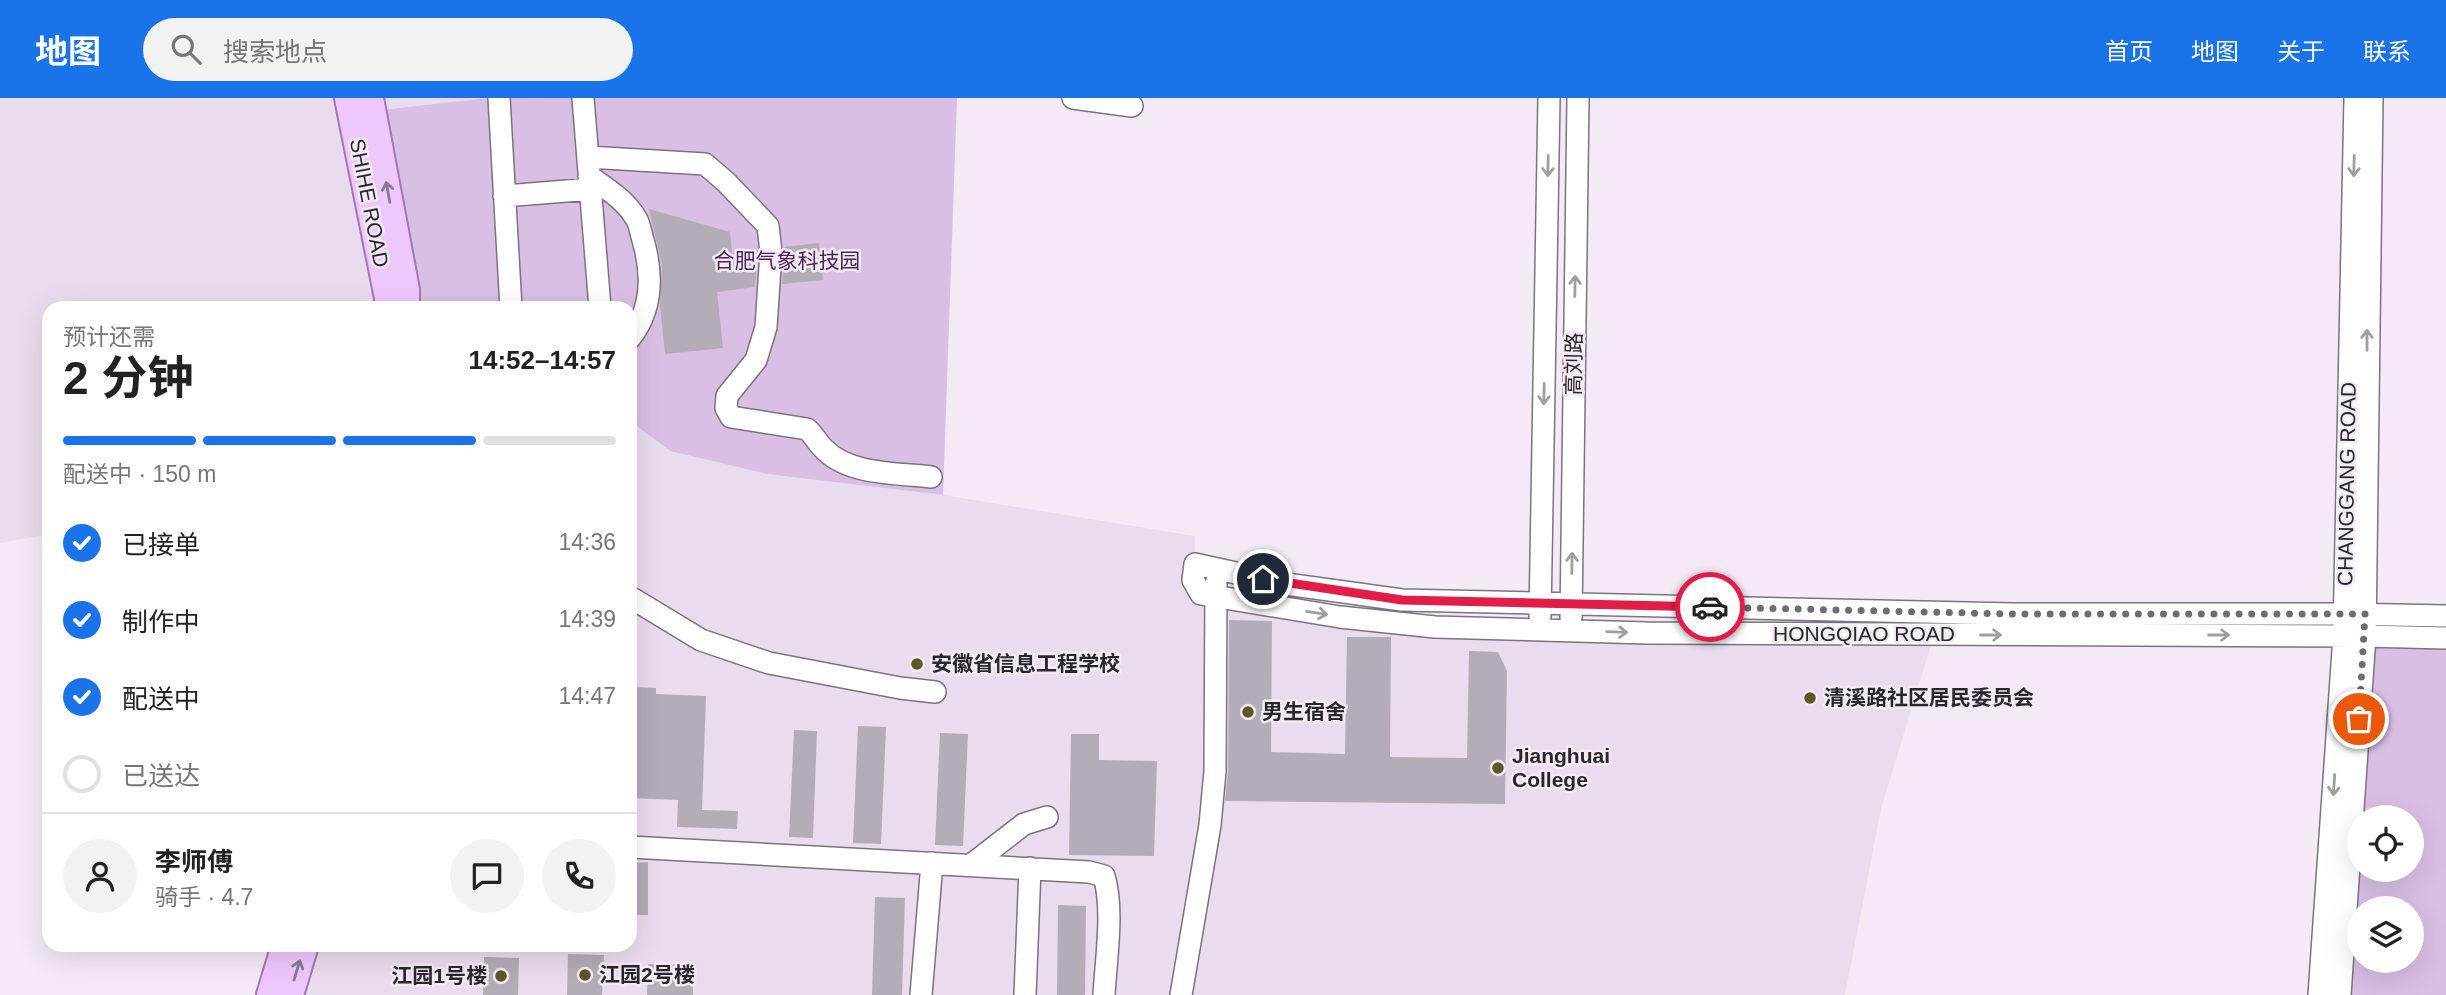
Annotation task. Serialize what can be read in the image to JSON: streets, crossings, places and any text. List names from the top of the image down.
{
  "streets": {
    "main road": ["SHIHE ROAD"],
    "street": ["高刘路", "CHANGGANG ROAD", "HONGQIAO ROAD"]
  },
  "crossings": [
    ["高刘路", "HONGQIAO ROAD"],
    ["CHANGGANG ROAD", "HONGQIAO ROAD"]
  ],
  "parks": ["合肥气象科技园"],
  "places": [
    "安徽省信息工程学校",
    "清溪路社区居民委员会",
    "男生宿舍",
    "Jianghuai College",
    "江园2号楼",
    "江园1号楼"
  ],
  "page": {
    "header": "地图",
    "search": "搜索地点",
    "nav": [
      "首页",
      "地图",
      "关于",
      "联系"
    ],
    "heading": ["2 分钟", "预计还需", "14:52–14:57"],
    "panel": ["李师傅", "骑手 · 4.7"],
    "bar": "配送中 · 150 m",
    "list": [
      ["已接单", "14:36"],
      ["制作中", "14:39"],
      ["配送中", "14:47"],
      "已送达"
    ]
  }
}
